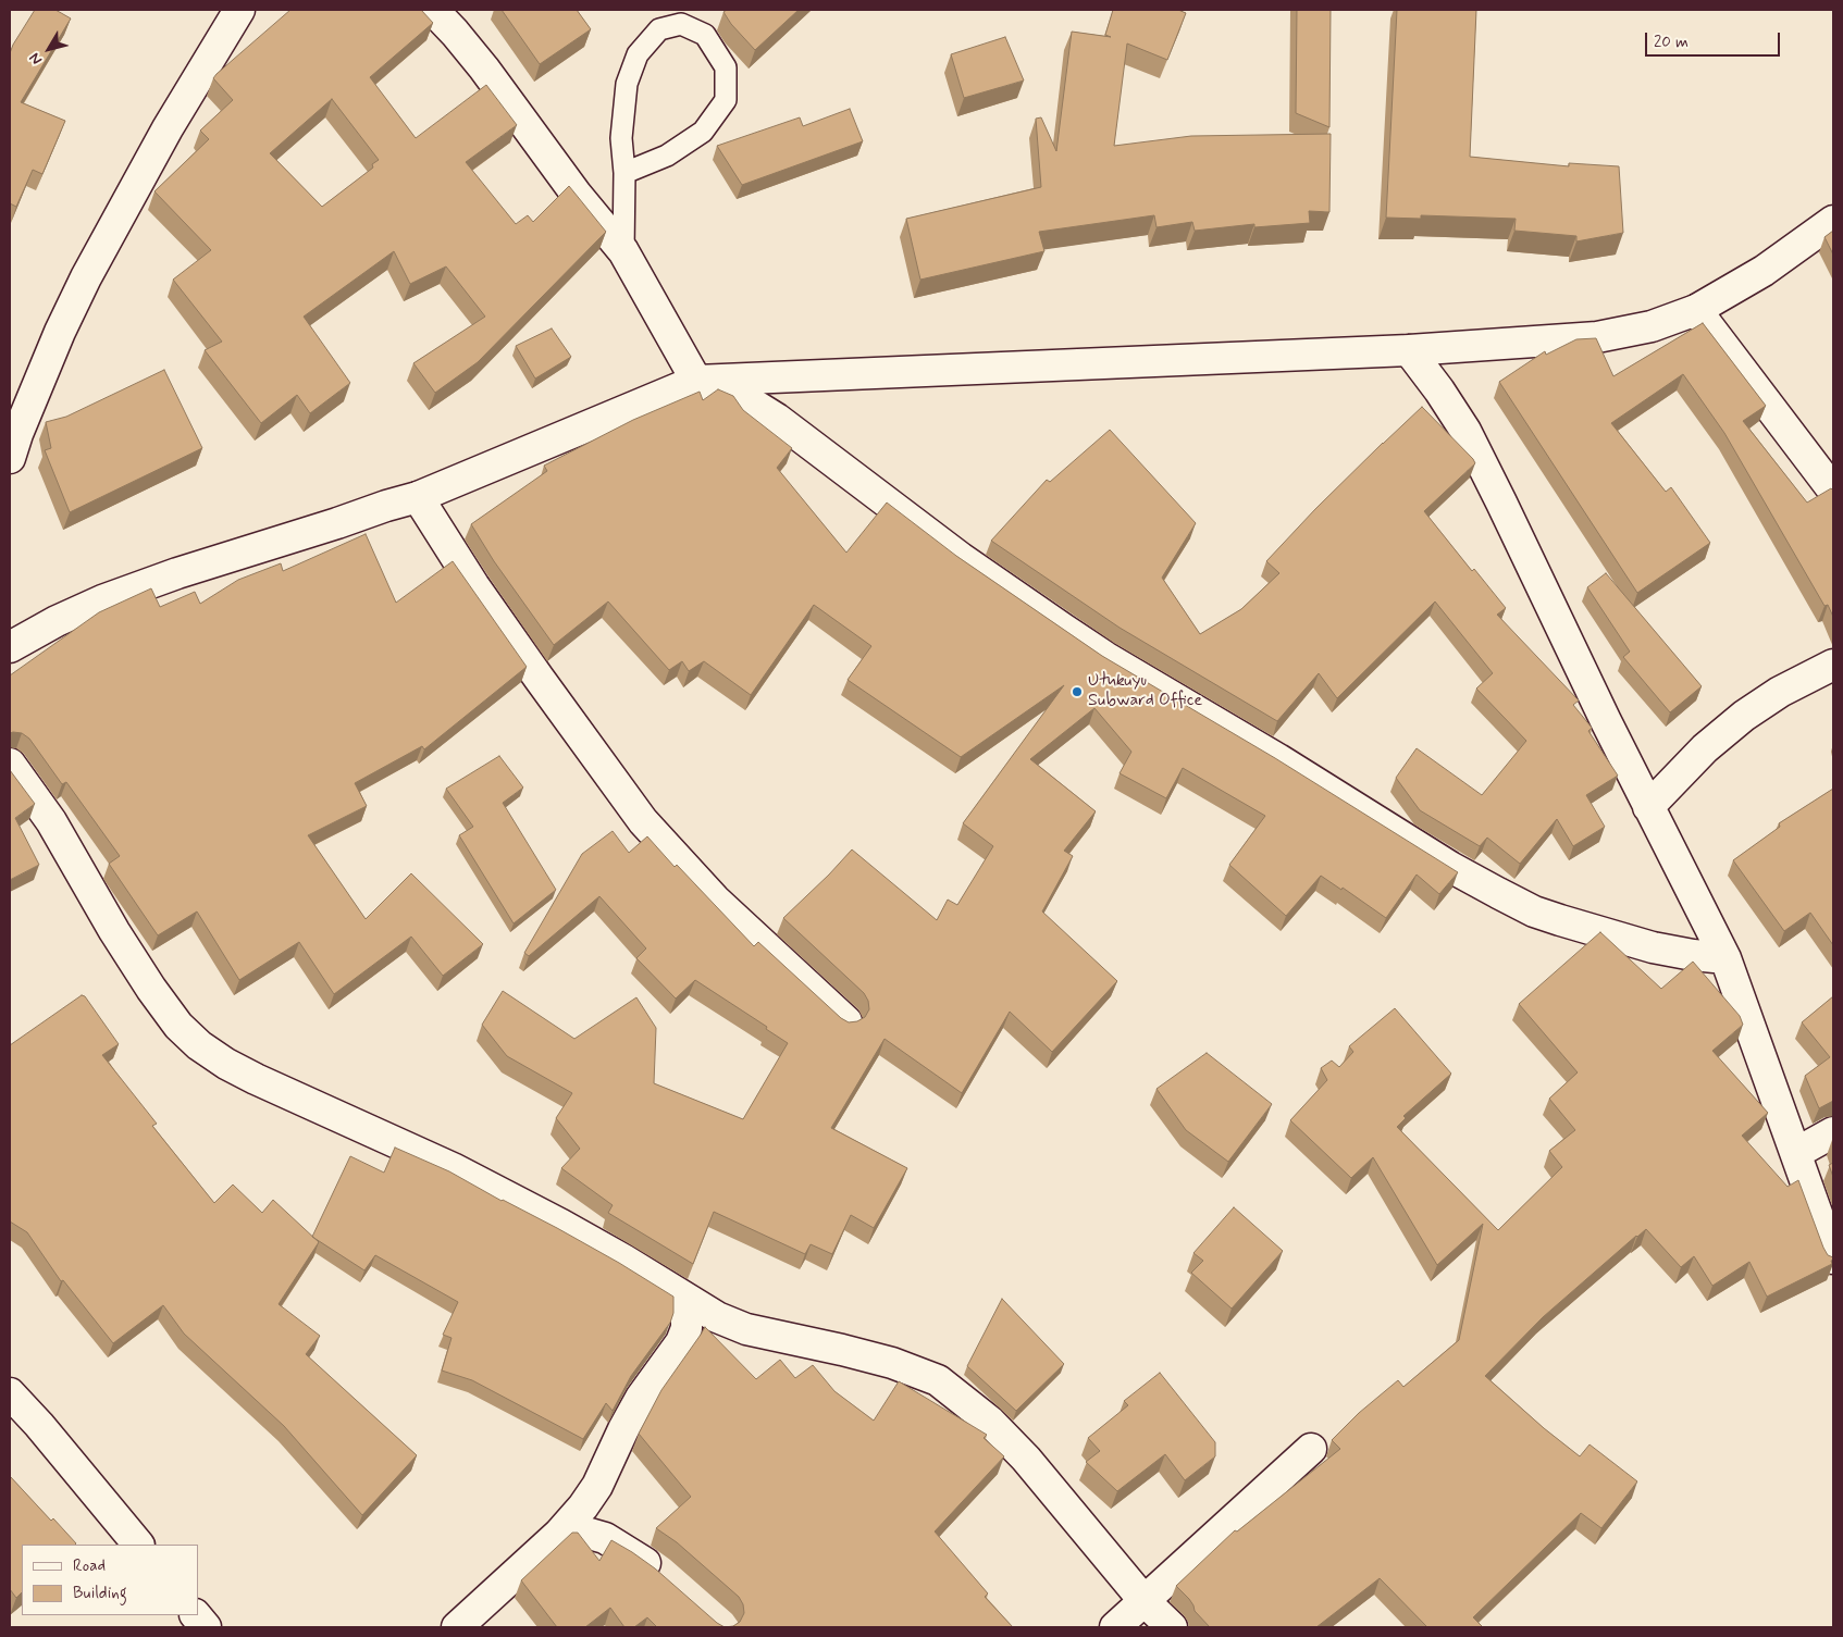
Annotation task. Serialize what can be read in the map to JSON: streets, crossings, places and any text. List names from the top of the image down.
{
  "places": ["Utukuyu Subward Office"],
  "legend": ["Road", "Building"],
  "scale_bar": "20 m",
  "north": "bottom left"
}
